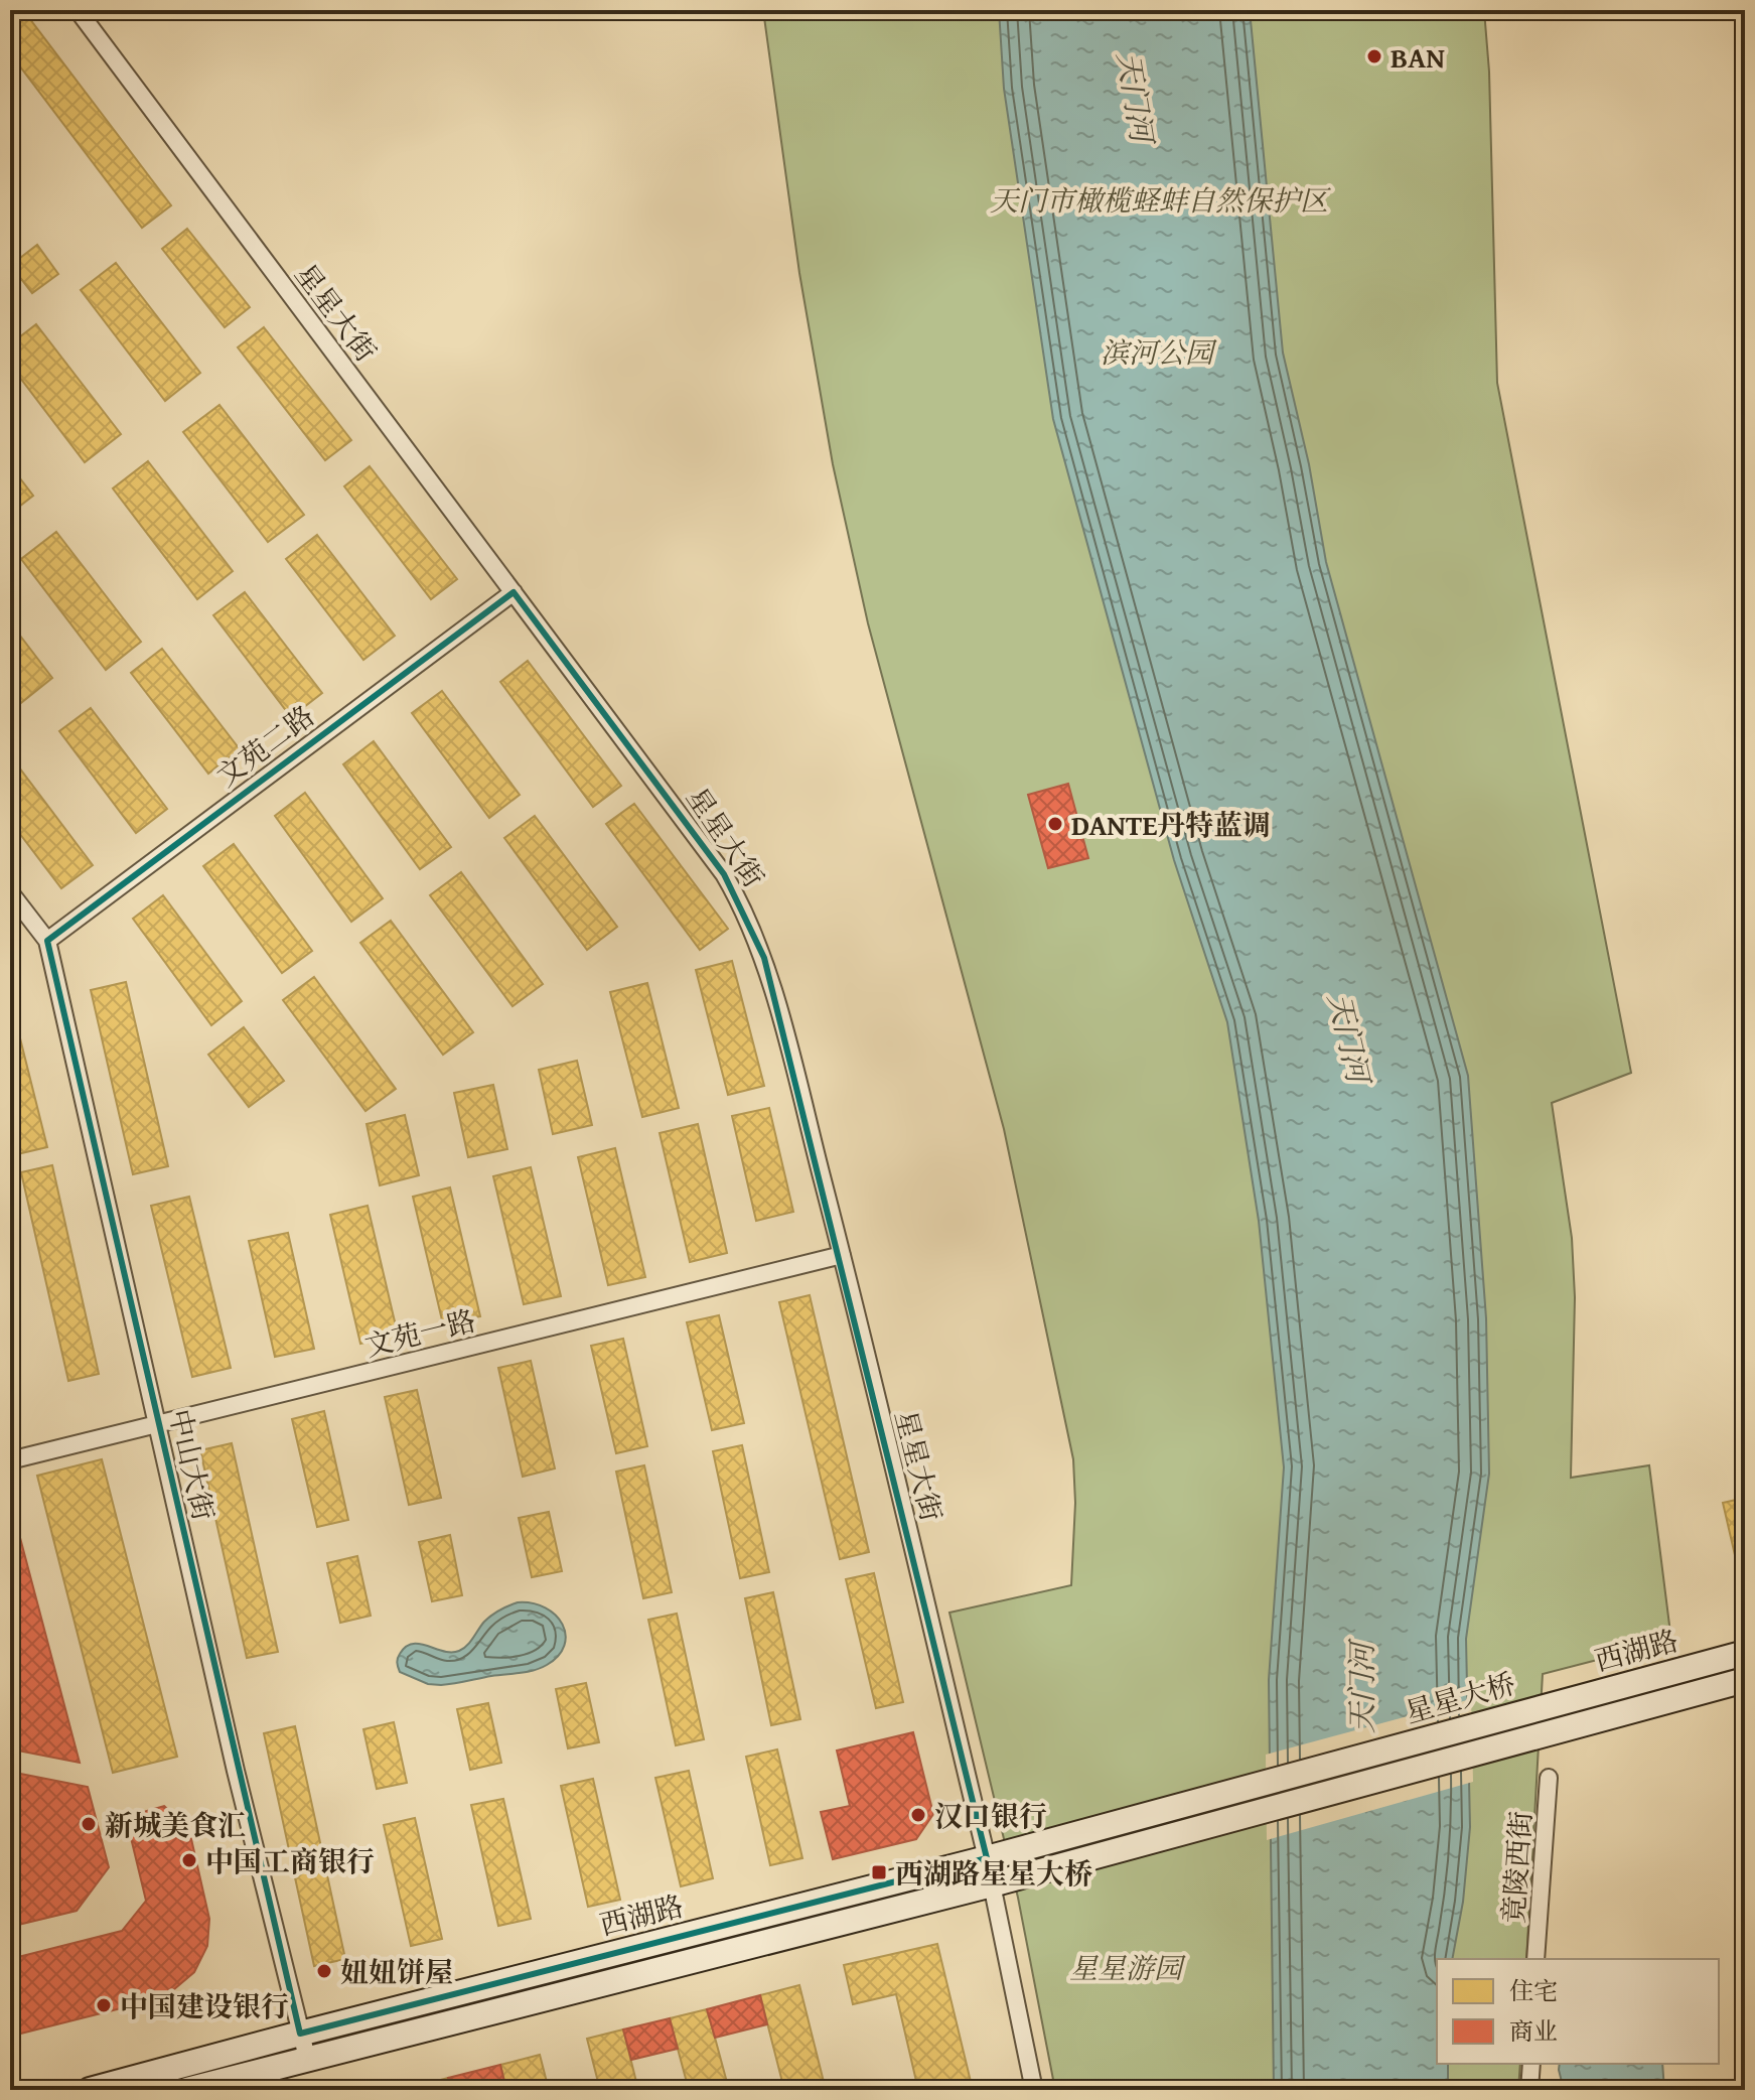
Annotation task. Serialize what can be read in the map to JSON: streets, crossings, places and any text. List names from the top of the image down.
{
  "streets": {
    "main road": ["西湖路", "星星大桥"],
    "street": [
      "星星大街",
      "文苑二路",
      "文苑一路",
      "中山大街",
      "竟陵西街"
    ]
  },
  "crossings": [
    ["星星大街", "文苑二路"],
    ["星星大街", "文苑一路"],
    ["星星大街", "西湖路"],
    ["文苑二路", "中山大街"],
    ["文苑一路", "中山大街"],
    ["中山大街", "西湖路"],
    ["西湖路", "星星大桥"]
  ],
  "water": ["天门河"],
  "parks": ["天门市橄榄蛏蚌自然保护区", "滨河公园", "星星游园"],
  "places": {
    "other": [
      "BAN",
      "DANTE丹特蓝调",
      "汉口银行",
      "新城美食汇",
      "中国工商银行",
      "妞妞饼屋",
      "中国建设银行"
    ],
    "transit": ["西湖路星星大桥"]
  },
  "legend": ["住宅", "商业"]
}
